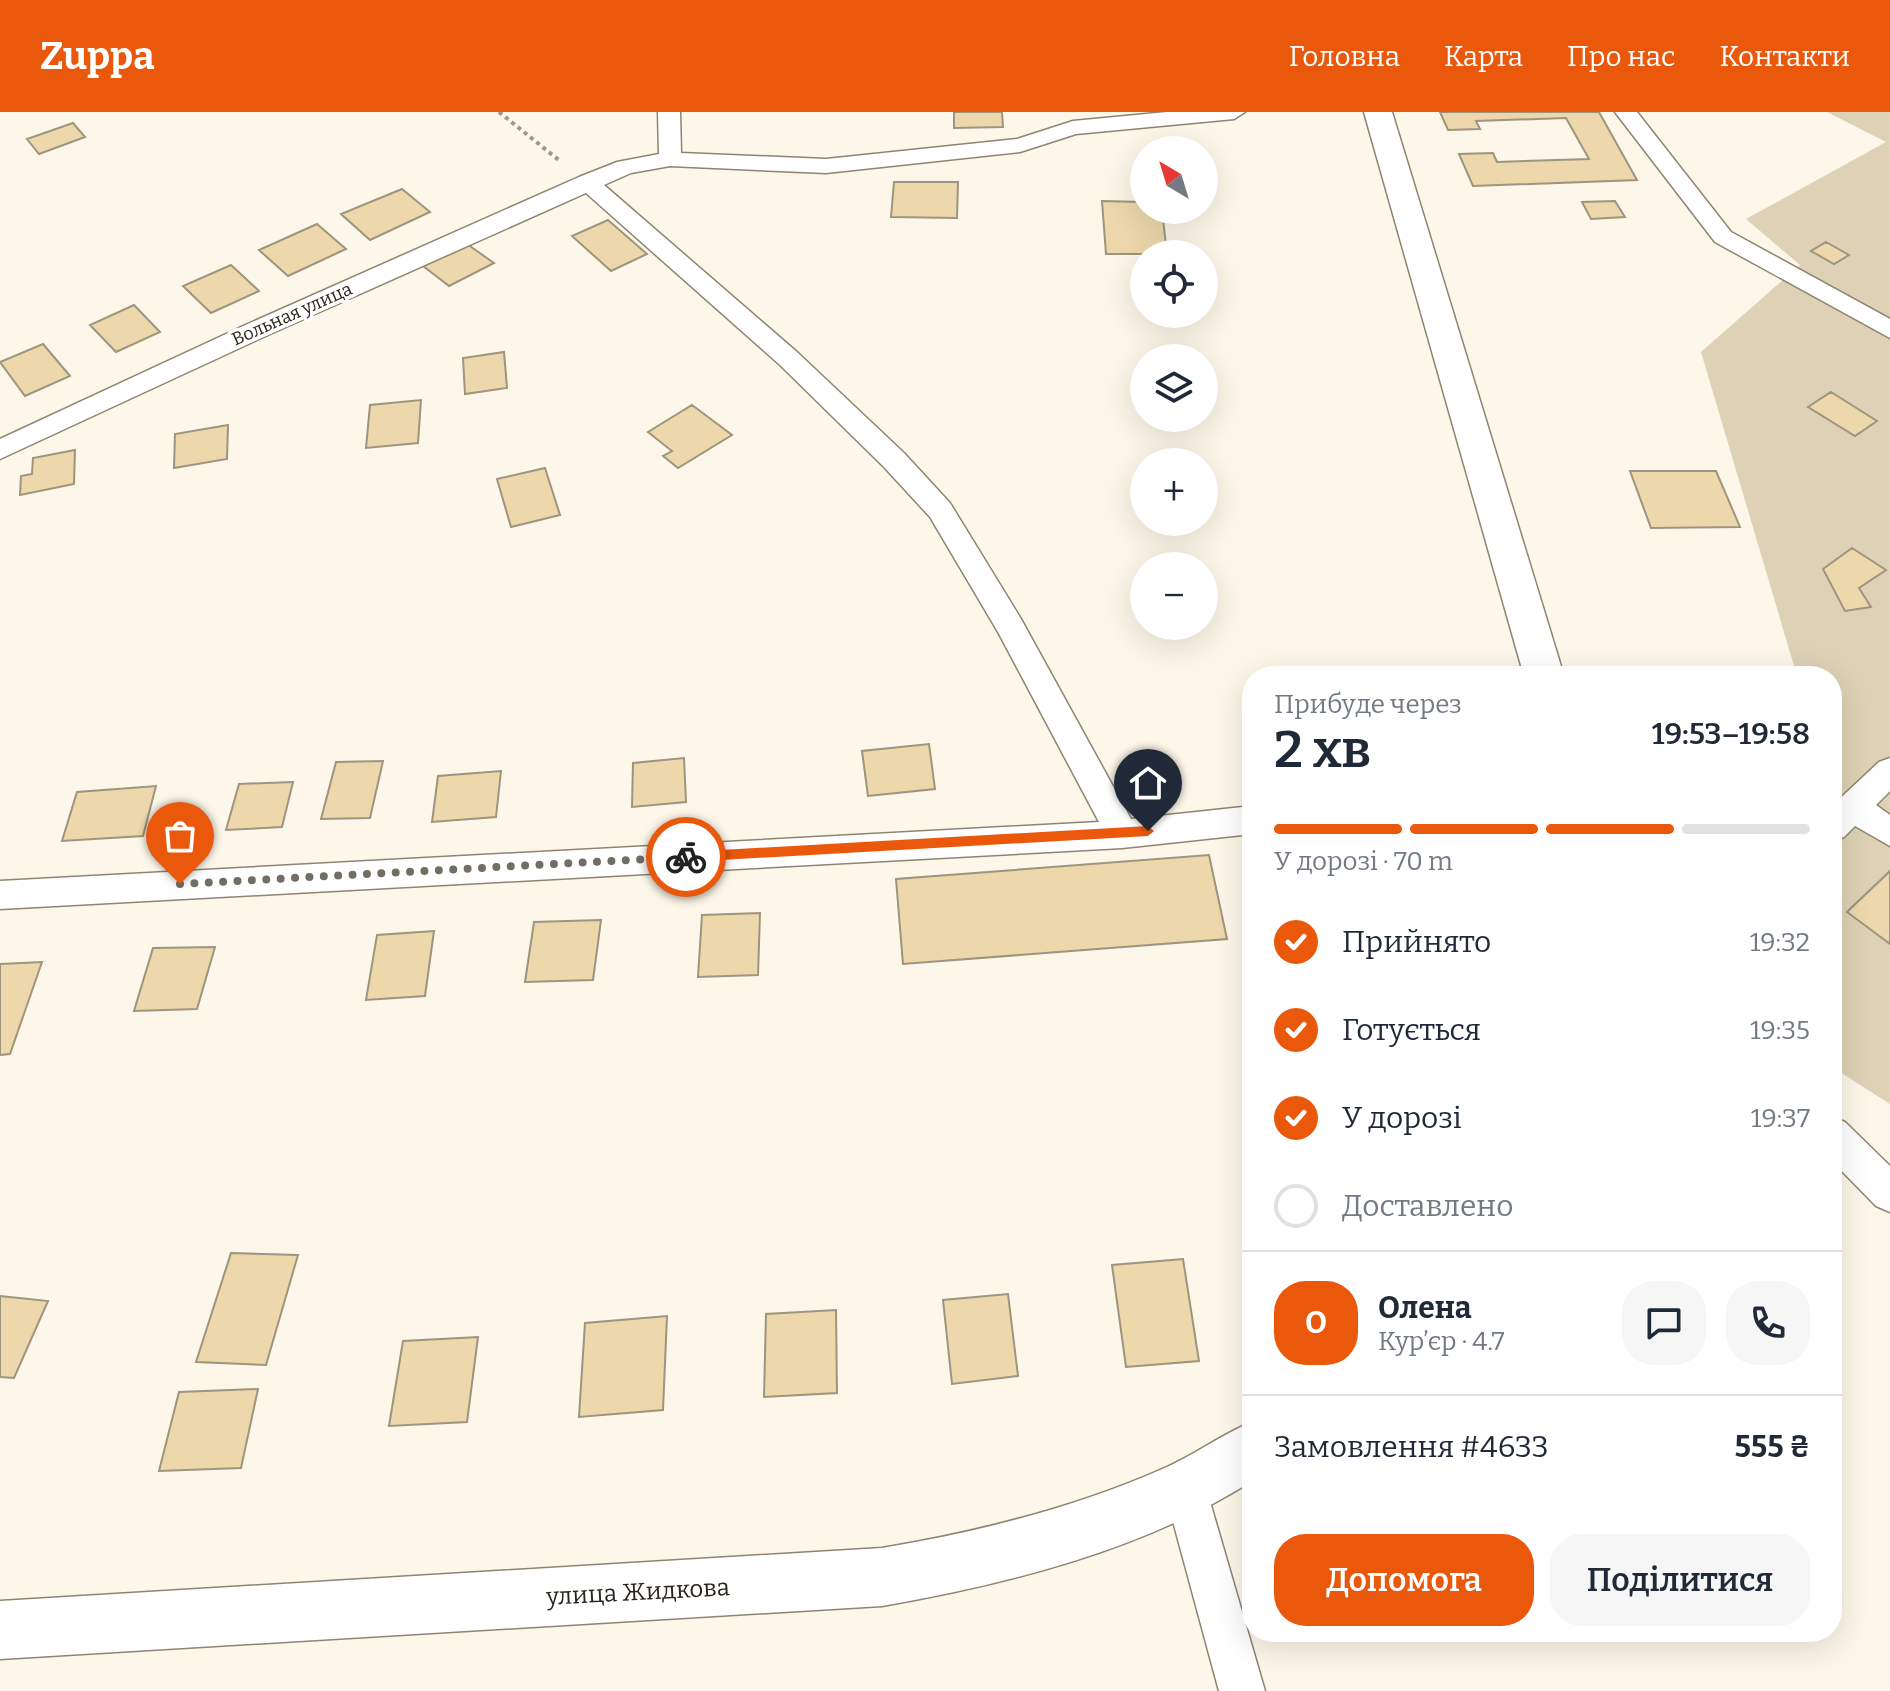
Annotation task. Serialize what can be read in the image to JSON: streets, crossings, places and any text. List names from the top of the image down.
{
  "streets": {
    "main road": ["улица Жидкова"],
    "street": ["Вольная улица"]
  },
  "north": "top left",
  "page": {
    "header": "Zuppa",
    "nav": [
      "Головна",
      "Карта",
      "Про нас",
      "Контакти"
    ],
    "map_buttons": ["+", "−"],
    "heading": ["2 хв", "Прибуде через", "19:53–19:58"],
    "panel": [
      "Олена",
      "Кур’єр · 4.7",
      "Замовлення #4633",
      "555 ₴"
    ],
    "bar": "У дорозі · 70 m",
    "list": [
      ["Прийнято", "19:32"],
      ["Готується", "19:35"],
      ["У дорозі", "19:37"],
      "Доставлено"
    ],
    "round": "О",
    "buttons": ["Допомога", "Поділитися"]
  }
}
